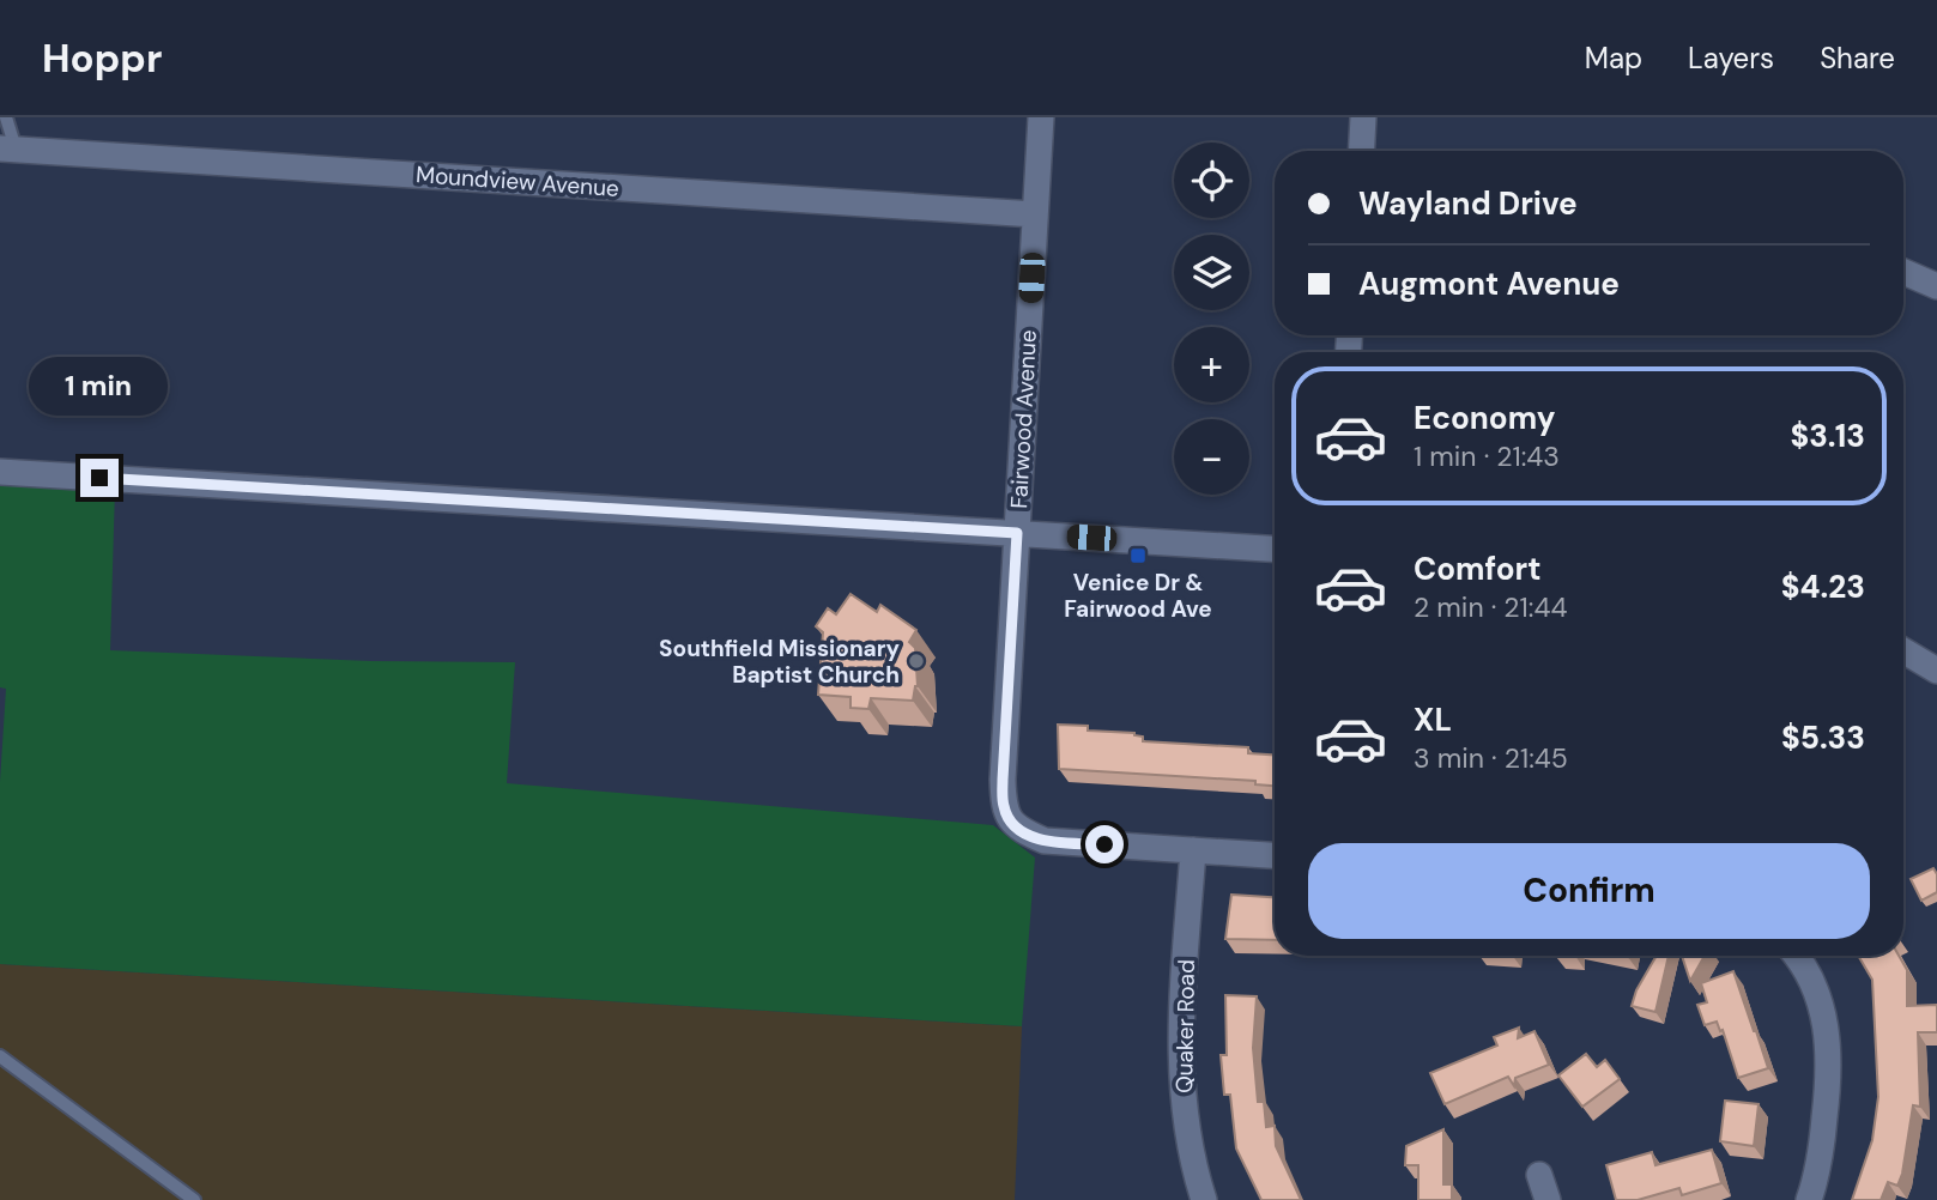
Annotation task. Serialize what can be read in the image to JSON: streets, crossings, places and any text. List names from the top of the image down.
{
  "streets": {
    "street": ["Moundview Avenue", "Fairwood Avenue", "Quaker Road"]
  },
  "crossings": [
    ["Moundview Avenue", "Fairwood Avenue"],
    ["Fairwood Avenue", "Quaker Road"]
  ],
  "places": {
    "transit": ["Venice Dr & Fairwood Ave"],
    "other": ["Southfield Missionary Baptist Church"]
  },
  "page": {
    "header": "Hoppr",
    "nav": ["Map", "Layers", "Share"],
    "map_buttons": ["+", "−"],
    "banner": ["Wayland Drive", "Augmont Avenue"],
    "bubble": "1 min",
    "list": [
      {
        "name": "Economy",
        "note": "1 min · 21:43",
        "value": "$3.13"
      },
      {
        "name": "Comfort",
        "note": "2 min · 21:44",
        "value": "$4.23"
      },
      {
        "name": "XL",
        "note": "3 min · 21:45",
        "value": "$5.33"
      }
    ],
    "buttons": "Confirm"
  }
}
